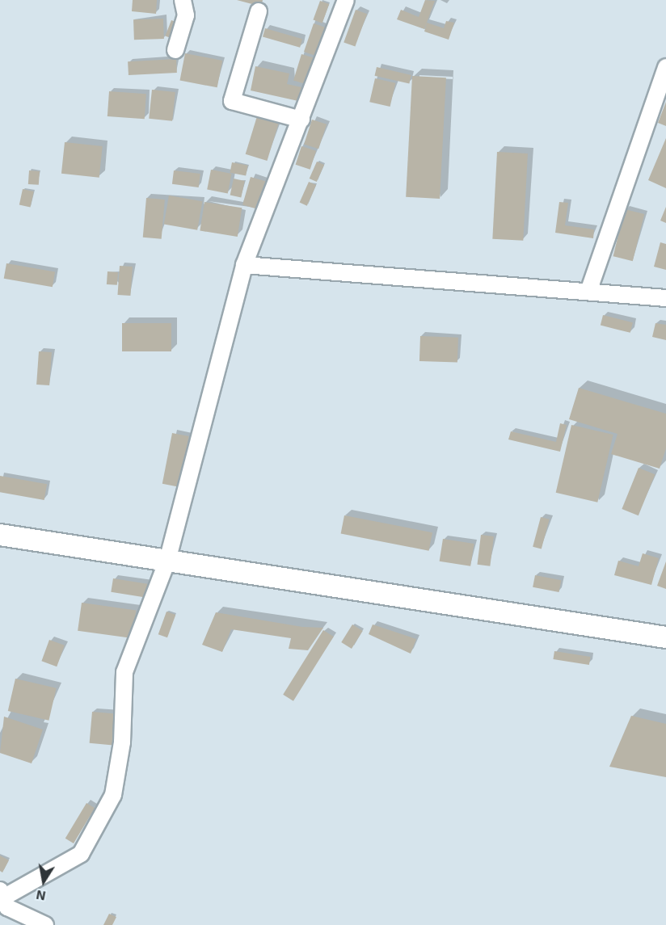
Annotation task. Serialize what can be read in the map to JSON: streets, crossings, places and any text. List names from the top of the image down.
{
  "north": "bottom"
}
